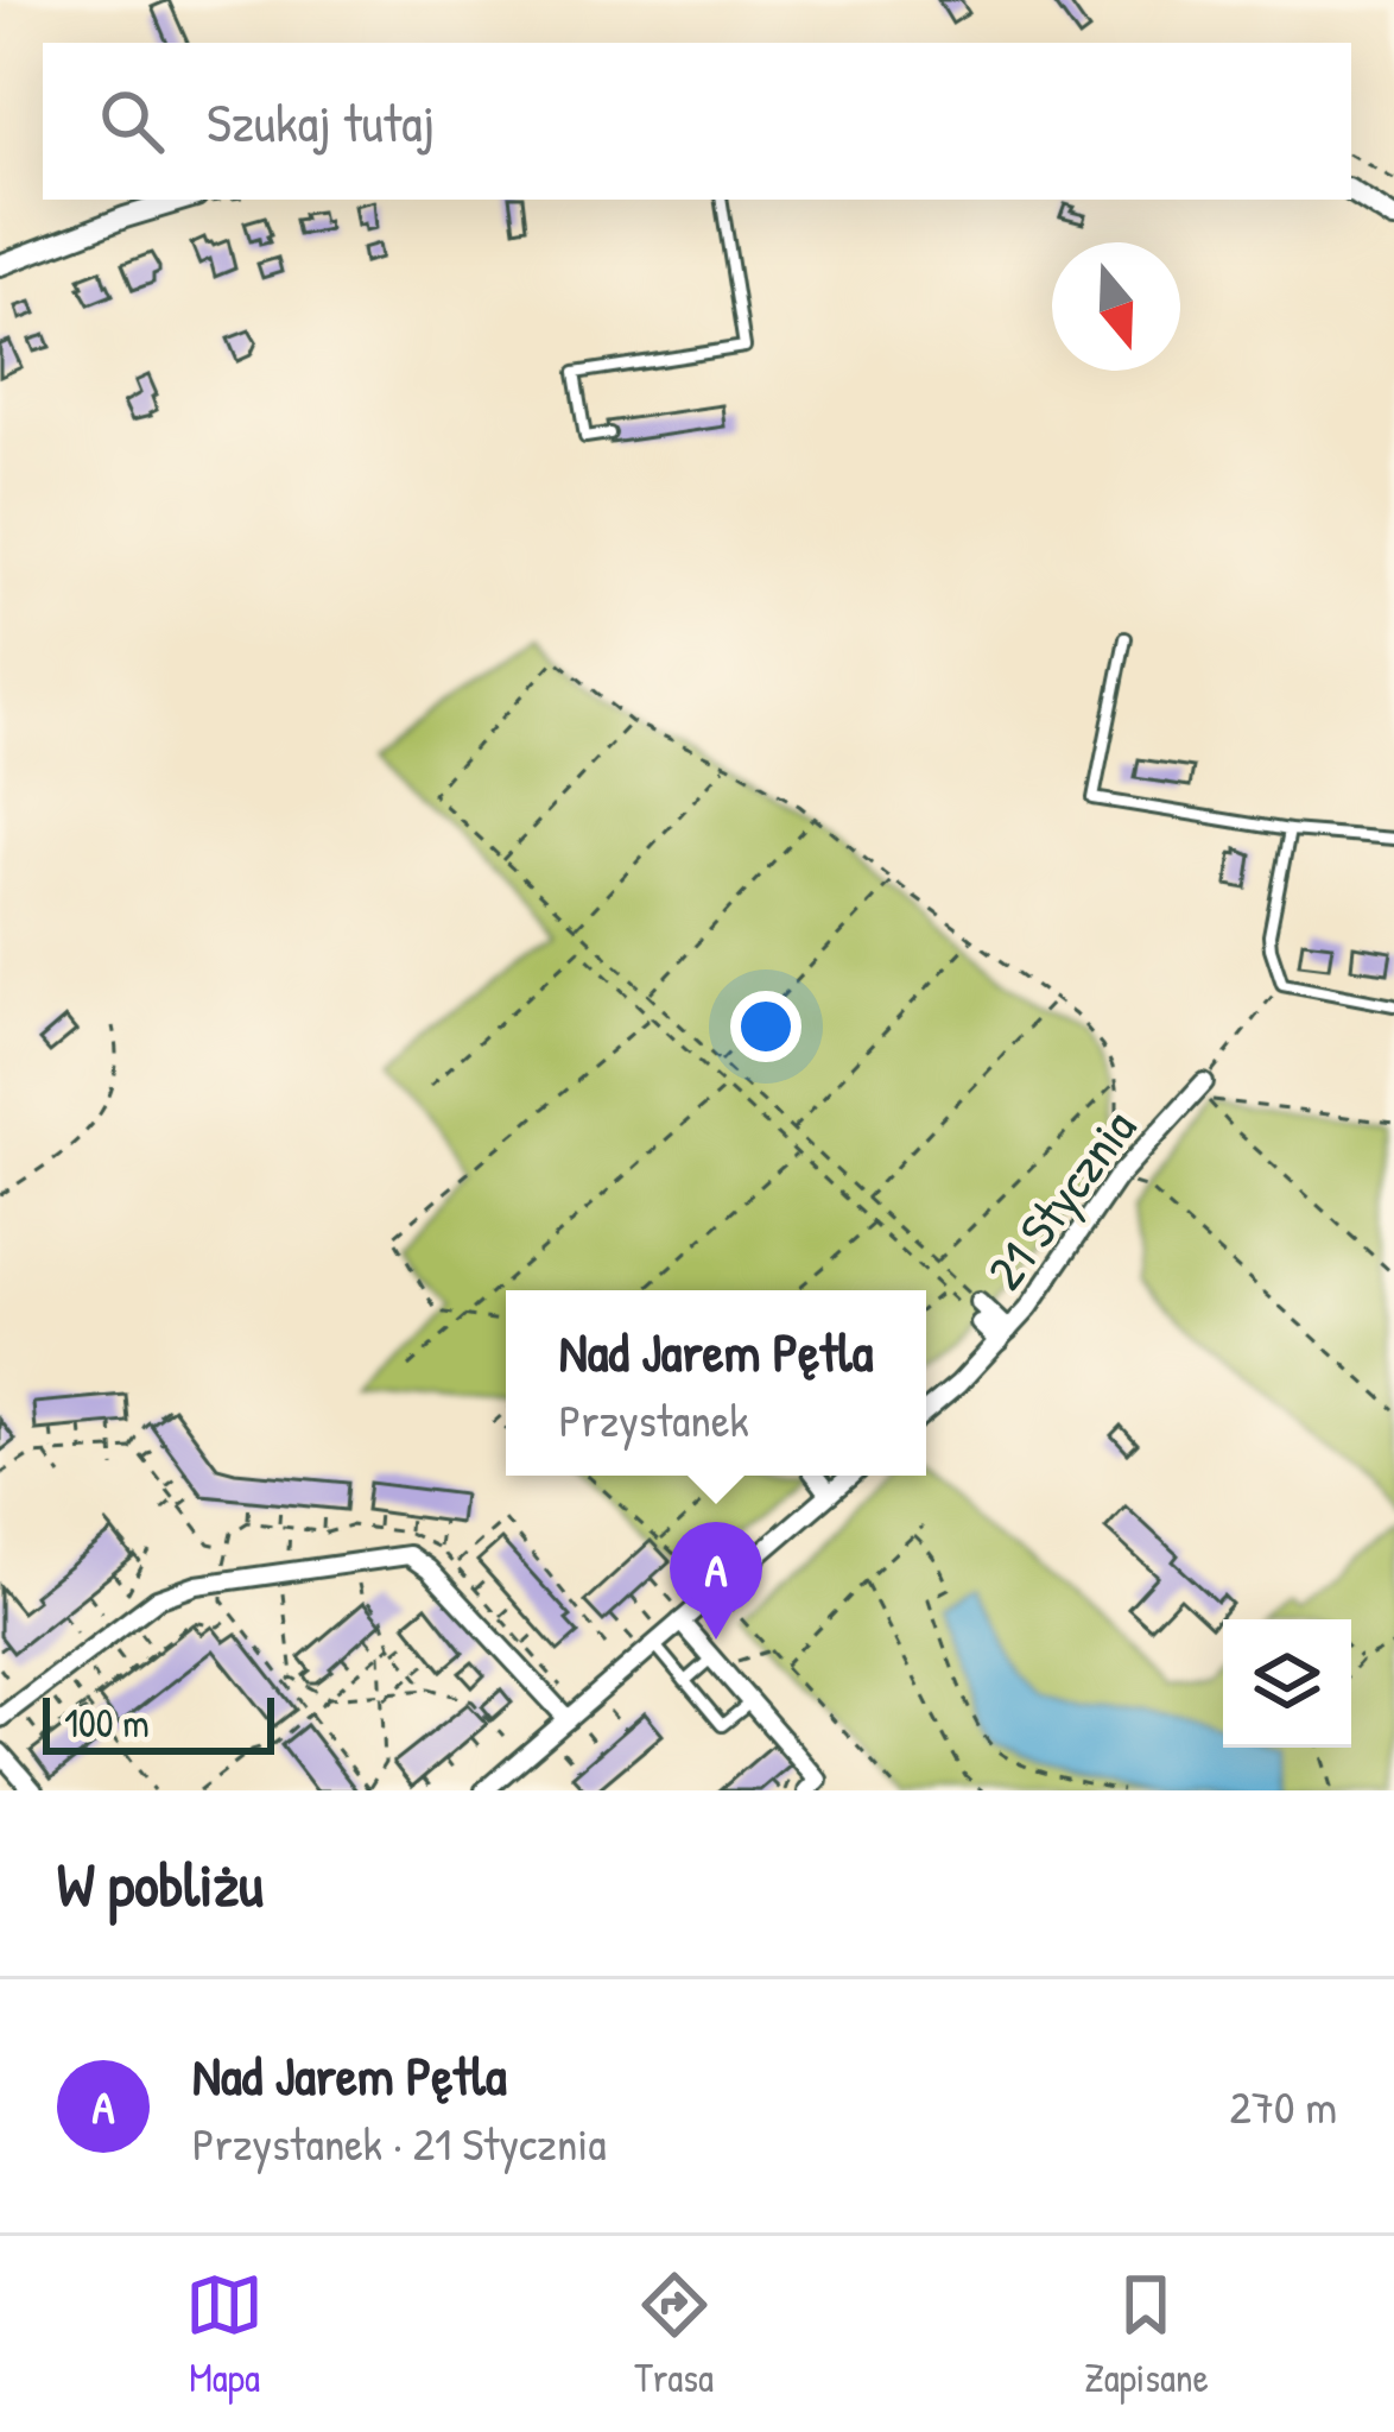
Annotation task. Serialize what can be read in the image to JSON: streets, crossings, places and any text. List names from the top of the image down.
{
  "streets": {
    "street": ["21 Stycznia"]
  },
  "scale_bar": "100 m",
  "north": "bottom",
  "page": {
    "search": "Szukaj tutaj",
    "popup": ["Nad Jarem Pętla", "Przystanek"],
    "pins": "A",
    "scale": "100 m",
    "heading": "W pobliżu",
    "list": [
      {
        "mark": "A",
        "name": "Nad Jarem Pętla",
        "note": "Przystanek · 21 Stycznia",
        "value": "270 m"
      }
    ],
    "nav": ["Mapa", "Trasa", "Zapisane"]
  }
}
